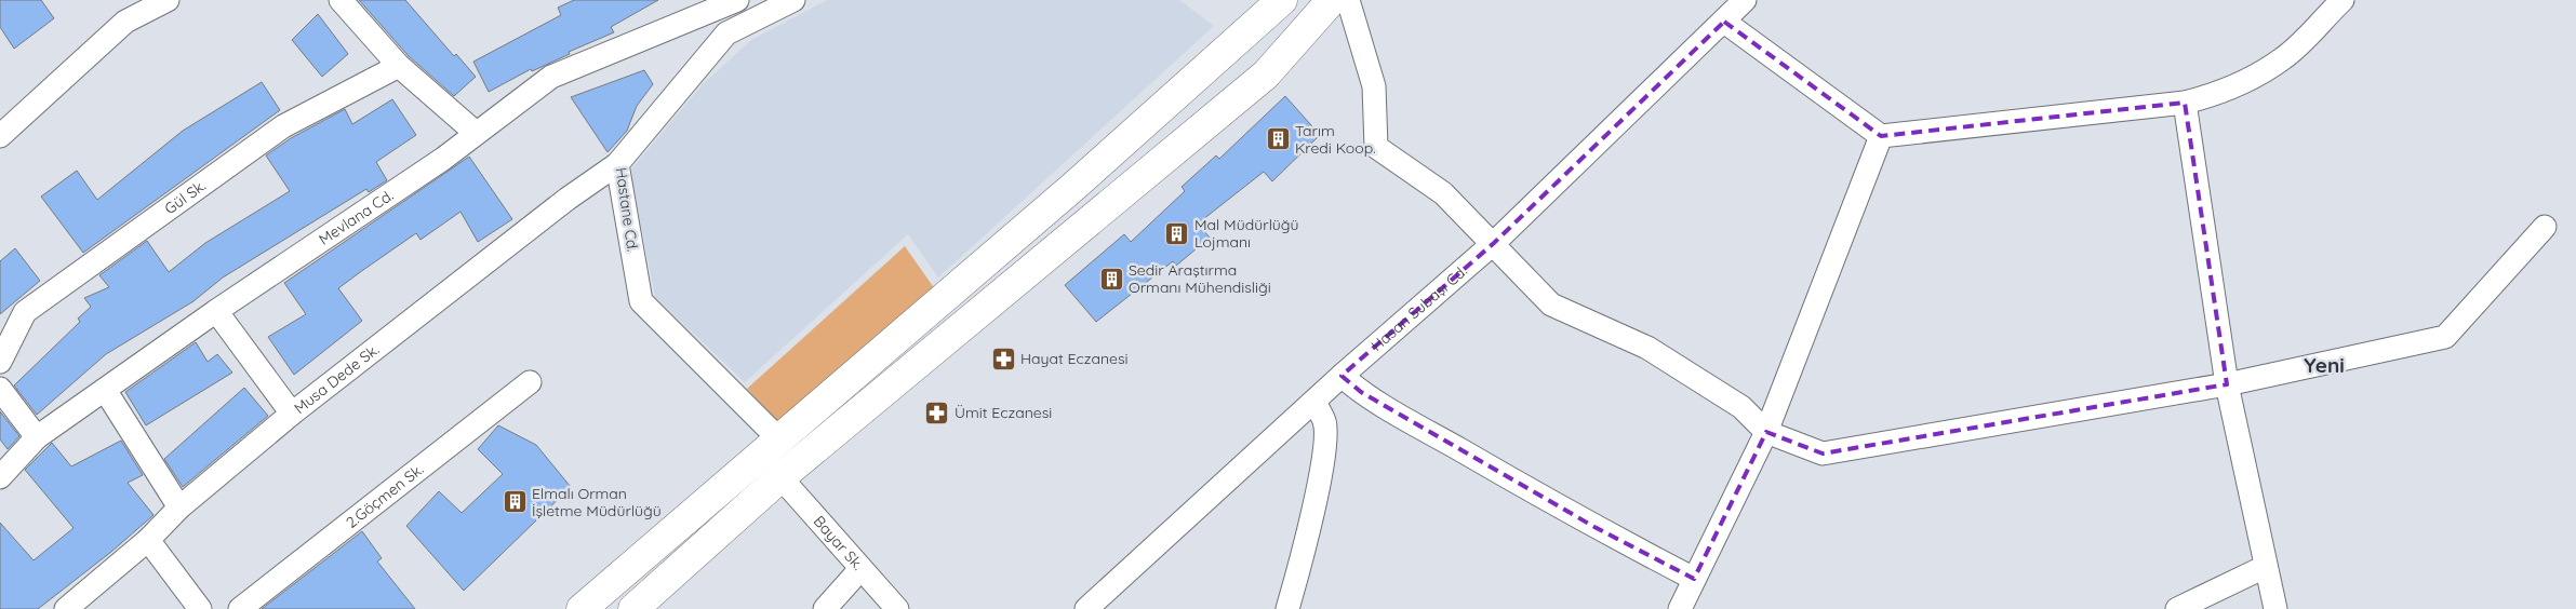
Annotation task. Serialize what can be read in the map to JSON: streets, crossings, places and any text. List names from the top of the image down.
{
  "streets": {
    "street": [
      "Gül Sk.",
      "Hastane Cd.",
      "Mevlana Cd.",
      "Hasan Subaşı Cd.",
      "Musa Dede Sk.",
      "2.Göçmen Sk.",
      "Bayar Sk."
    ]
  },
  "crossings": [
    ["Hastane Cd.", "Musa Dede Sk."]
  ],
  "districts": ["Yeni"],
  "places": {
    "building": [
      "Tarım Kredi Koop.",
      "Mal Müdürlüğü Lojmanı",
      "Sedir Araştırma Ormanı Mühendisliği",
      "Elmalı Orman İşletme Müdürlüğü"
    ],
    "pharmacy": ["Hayat Eczanesi", "Ümit Eczanesi"]
  }
}
